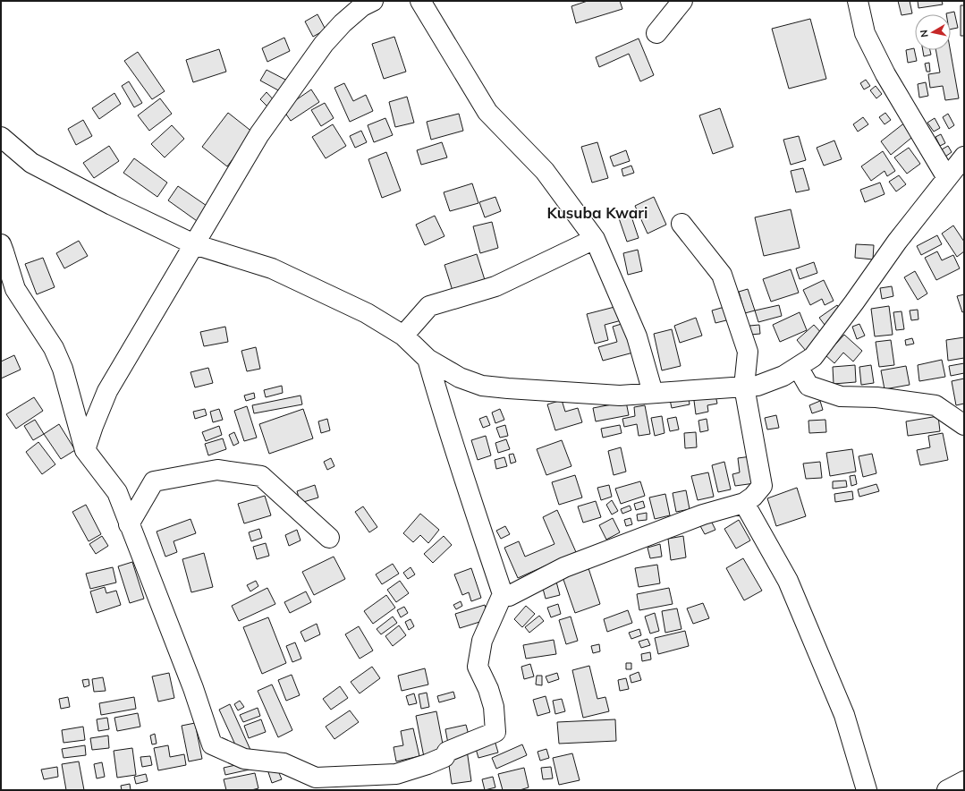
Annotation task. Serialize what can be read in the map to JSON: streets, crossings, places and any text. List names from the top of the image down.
{
  "districts": ["Kusuba Kwari"],
  "north": "left"
}
